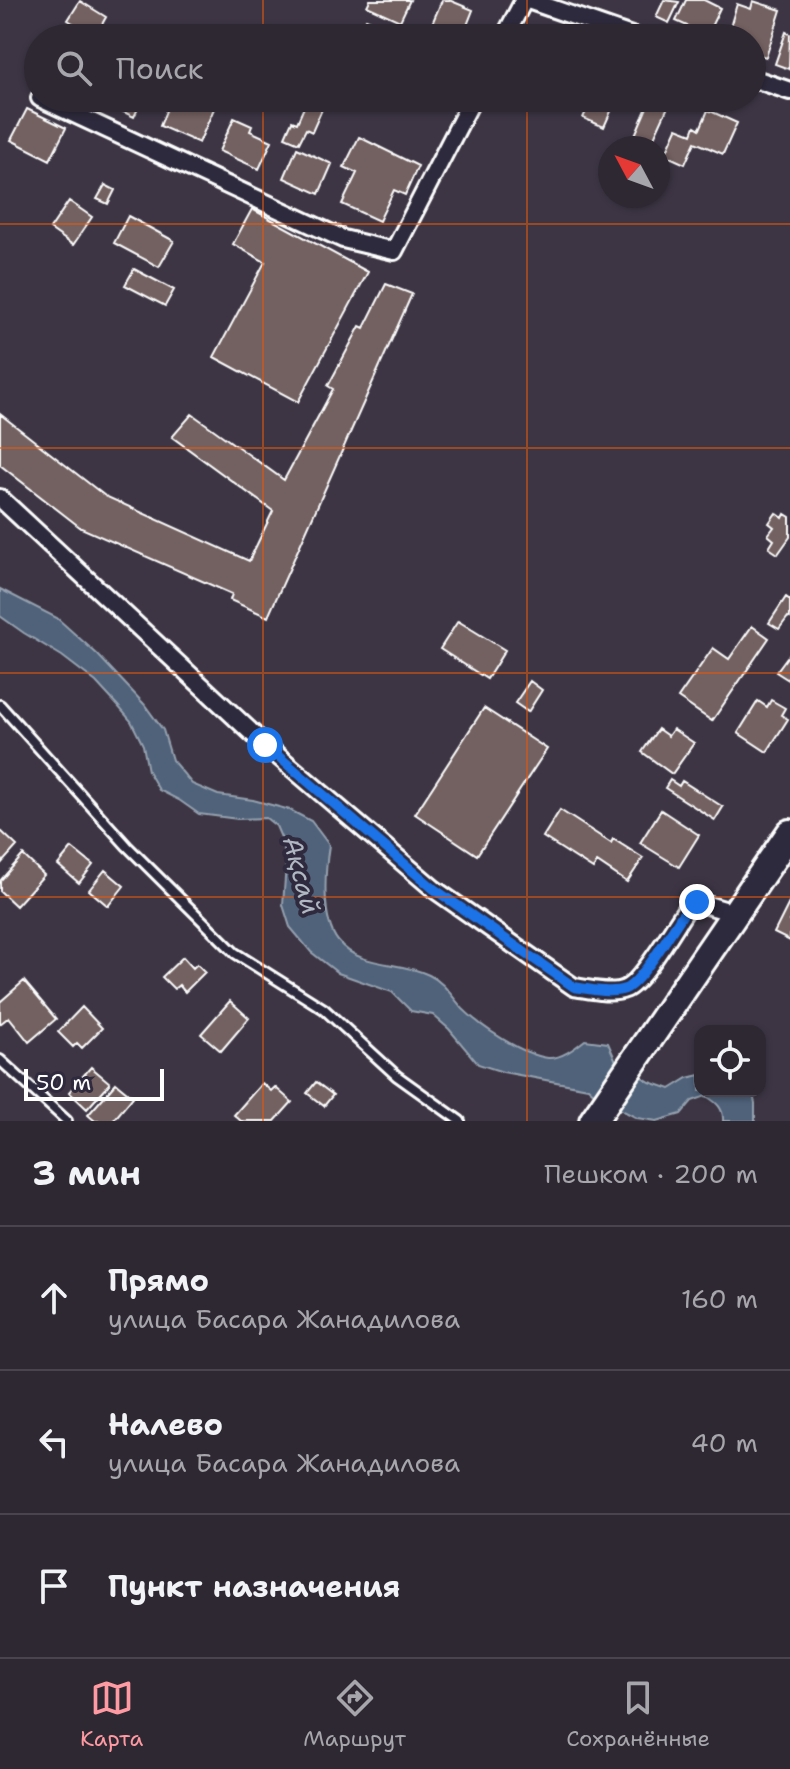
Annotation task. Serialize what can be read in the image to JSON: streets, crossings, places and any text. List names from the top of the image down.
{
  "water": ["Ақсай"],
  "scale_bar": "50 m",
  "north": "top left",
  "page": {
    "search": "Поиск",
    "scale": "50 m",
    "heading": ["3 мин", "Пешком · 200 m"],
    "list": [
      ["Прямо", "улица Басара Жанадилова", "160 m"],
      ["Налево", "улица Басара Жанадилова", "40 m"],
      "Пункт назначения"
    ],
    "nav": ["Карта", "Маршрут", "Сохранённые"]
  }
}
